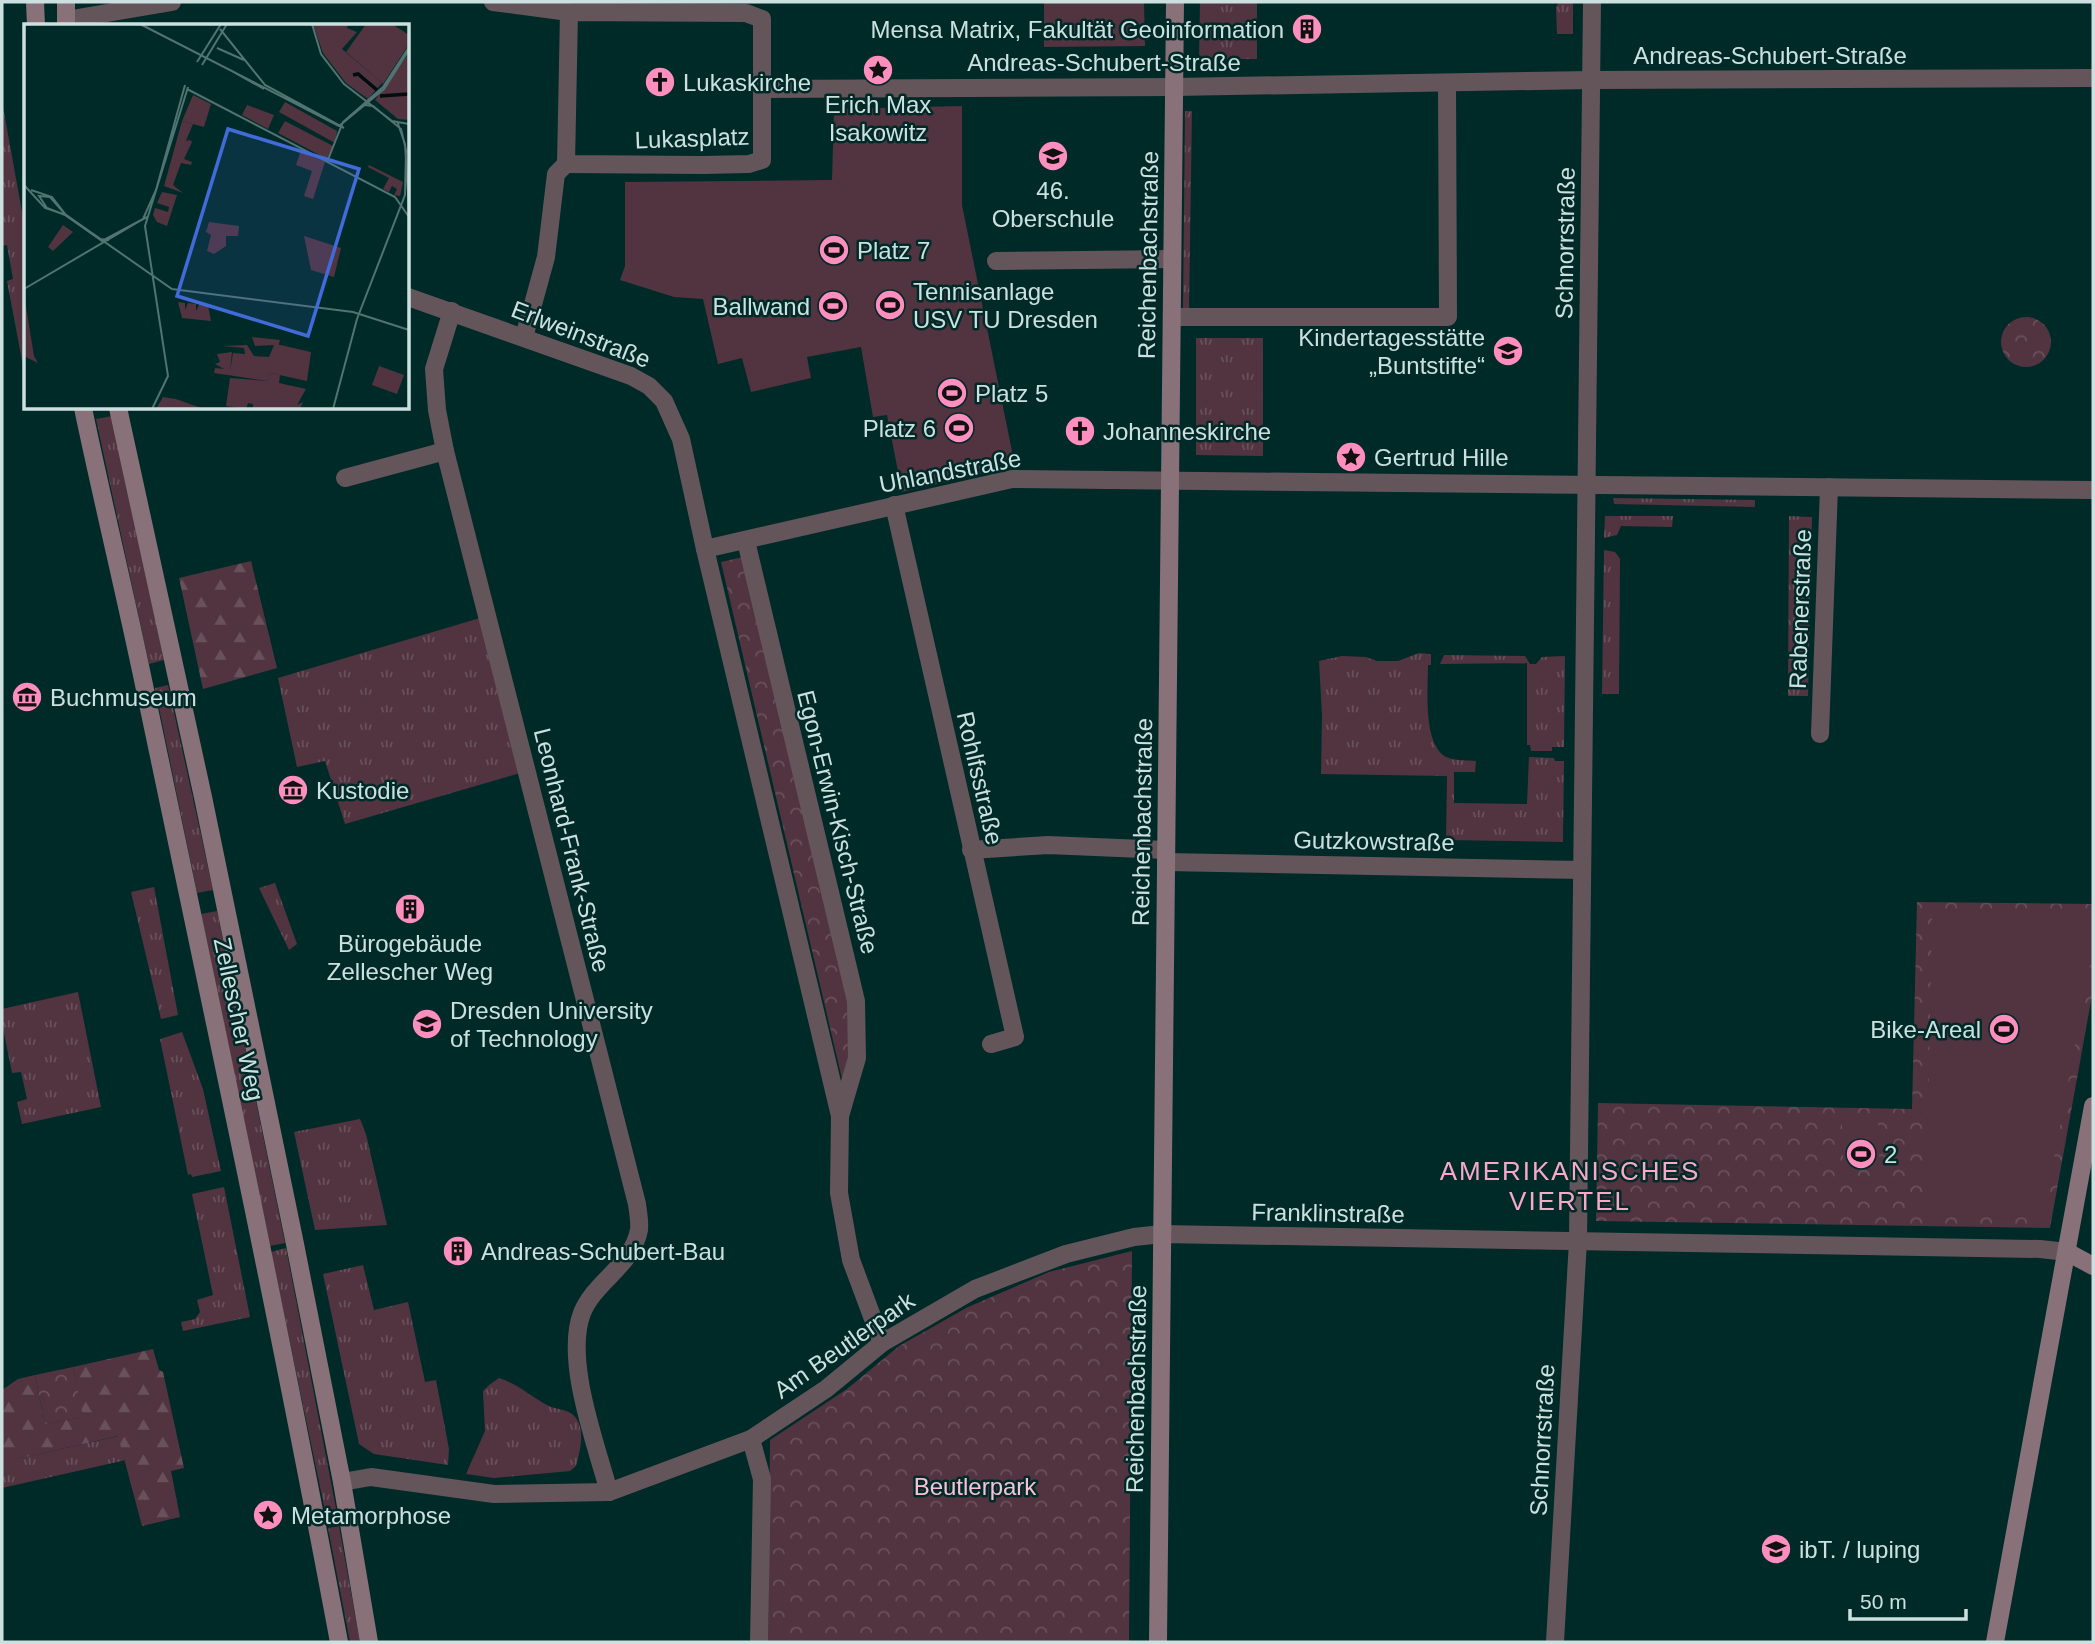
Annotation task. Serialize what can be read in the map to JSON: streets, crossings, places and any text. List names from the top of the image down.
{
  "streets": {
    "main road": ["Reichenbachstraße", "Zellescher Weg"],
    "street": [
      "Andreas-Schubert-Straße",
      "Lukasplatz",
      "Schnorrstraße",
      "Erlweinstraße",
      "Uhlandstraße",
      "Rabenerstraße",
      "Rohlfsstraße",
      "Egon-Erwin-Kisch-Straße",
      "Gutzkowstraße",
      "Leonhard-Frank-Straße",
      "Franklinstraße",
      "Am Beutlerpark"
    ]
  },
  "crossings": [
    ["Andreas-Schubert-Straße", "Lukasplatz"],
    ["Andreas-Schubert-Straße", "Schnorrstraße"],
    ["Andreas-Schubert-Straße", "Reichenbachstraße"],
    ["Schnorrstraße", "Uhlandstraße"],
    ["Schnorrstraße", "Gutzkowstraße"],
    ["Schnorrstraße", "Franklinstraße"],
    ["Reichenbachstraße", "Uhlandstraße"],
    ["Reichenbachstraße", "Gutzkowstraße"],
    ["Reichenbachstraße", "Franklinstraße"],
    ["Reichenbachstraße", "Am Beutlerpark"],
    ["Erlweinstraße", "Uhlandstraße"],
    ["Erlweinstraße", "Egon-Erwin-Kisch-Straße"],
    ["Erlweinstraße", "Leonhard-Frank-Straße"],
    ["Uhlandstraße", "Rabenerstraße"],
    ["Uhlandstraße", "Rohlfsstraße"],
    ["Uhlandstraße", "Egon-Erwin-Kisch-Straße"],
    ["Rohlfsstraße", "Gutzkowstraße"],
    ["Egon-Erwin-Kisch-Straße", "Am Beutlerpark"],
    ["Leonhard-Frank-Straße", "Am Beutlerpark"],
    ["Zellescher Weg", "Am Beutlerpark"],
    ["Franklinstraße", "Am Beutlerpark"]
  ],
  "districts": ["AMERIKANISCHES VIERTEL"],
  "parks": ["Beutlerpark"],
  "places": {
    "building": ["Mensa Matrix, Fakultät Geoinformation", "Bürogebäude Zellescher Weg", "Andreas-Schubert-Bau"],
    "place": ["Erich Max Isakowitz", "Gertrud Hille", "Metamorphose"],
    "church": ["Lukaskirche", "Johanneskirche"],
    "school or university": [
      "46. Oberschule",
      "Kindertagesstätte „Buntstifte“",
      "Dresden University of Technology",
      "ibT. / luping"
    ],
    "sports": [
      "Platz 7",
      "Tennisanlage USV TU Dresden",
      "Ballwand",
      "Platz 5",
      "Platz 6",
      "Bike-Areal",
      "2"
    ],
    "museum": ["Buchmuseum", "Kustodie"]
  },
  "scale_bar": "50 m"
}
